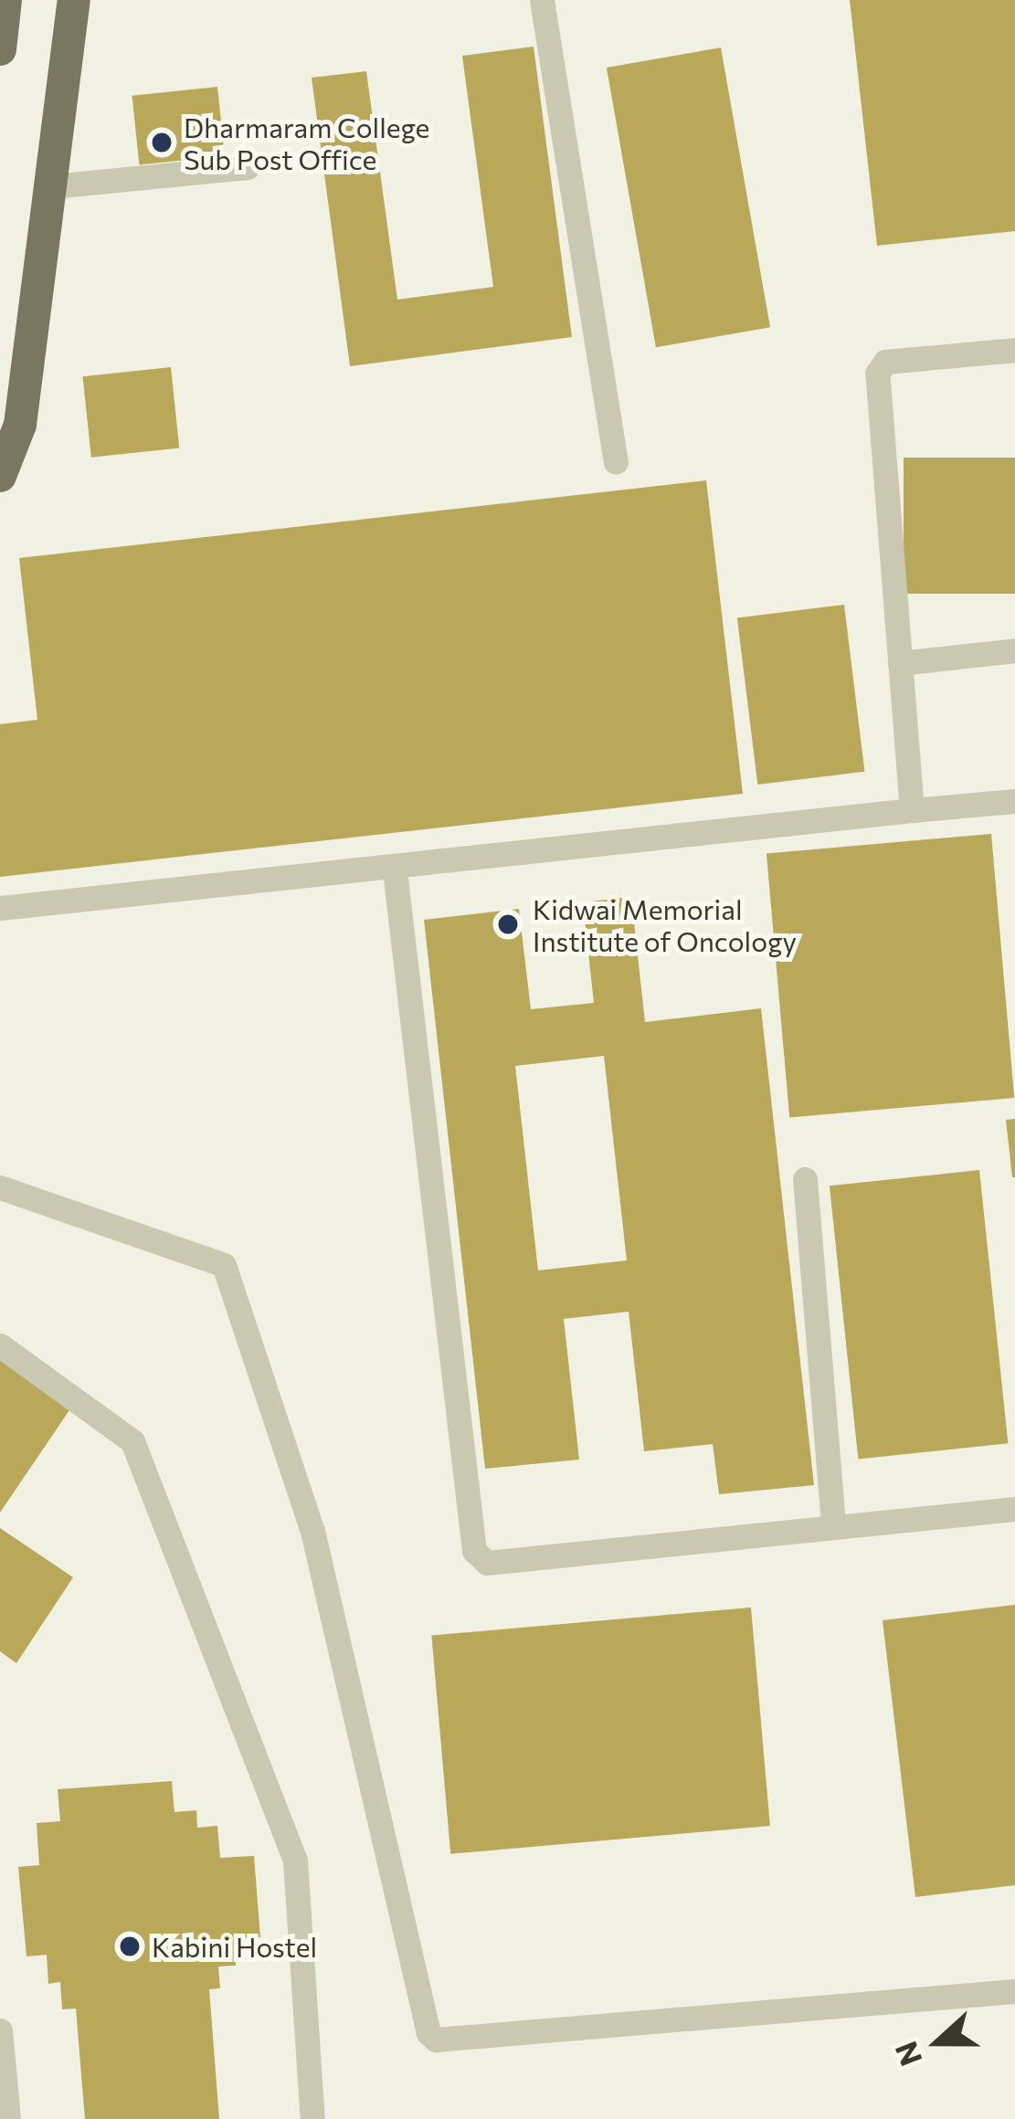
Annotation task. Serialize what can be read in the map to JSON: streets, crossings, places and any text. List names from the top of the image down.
{
  "places": ["Dharmaram College Sub Post Office", "Kidwai Memorial Institute of Oncology", "Kabini Hostel"],
  "north": "left"
}
